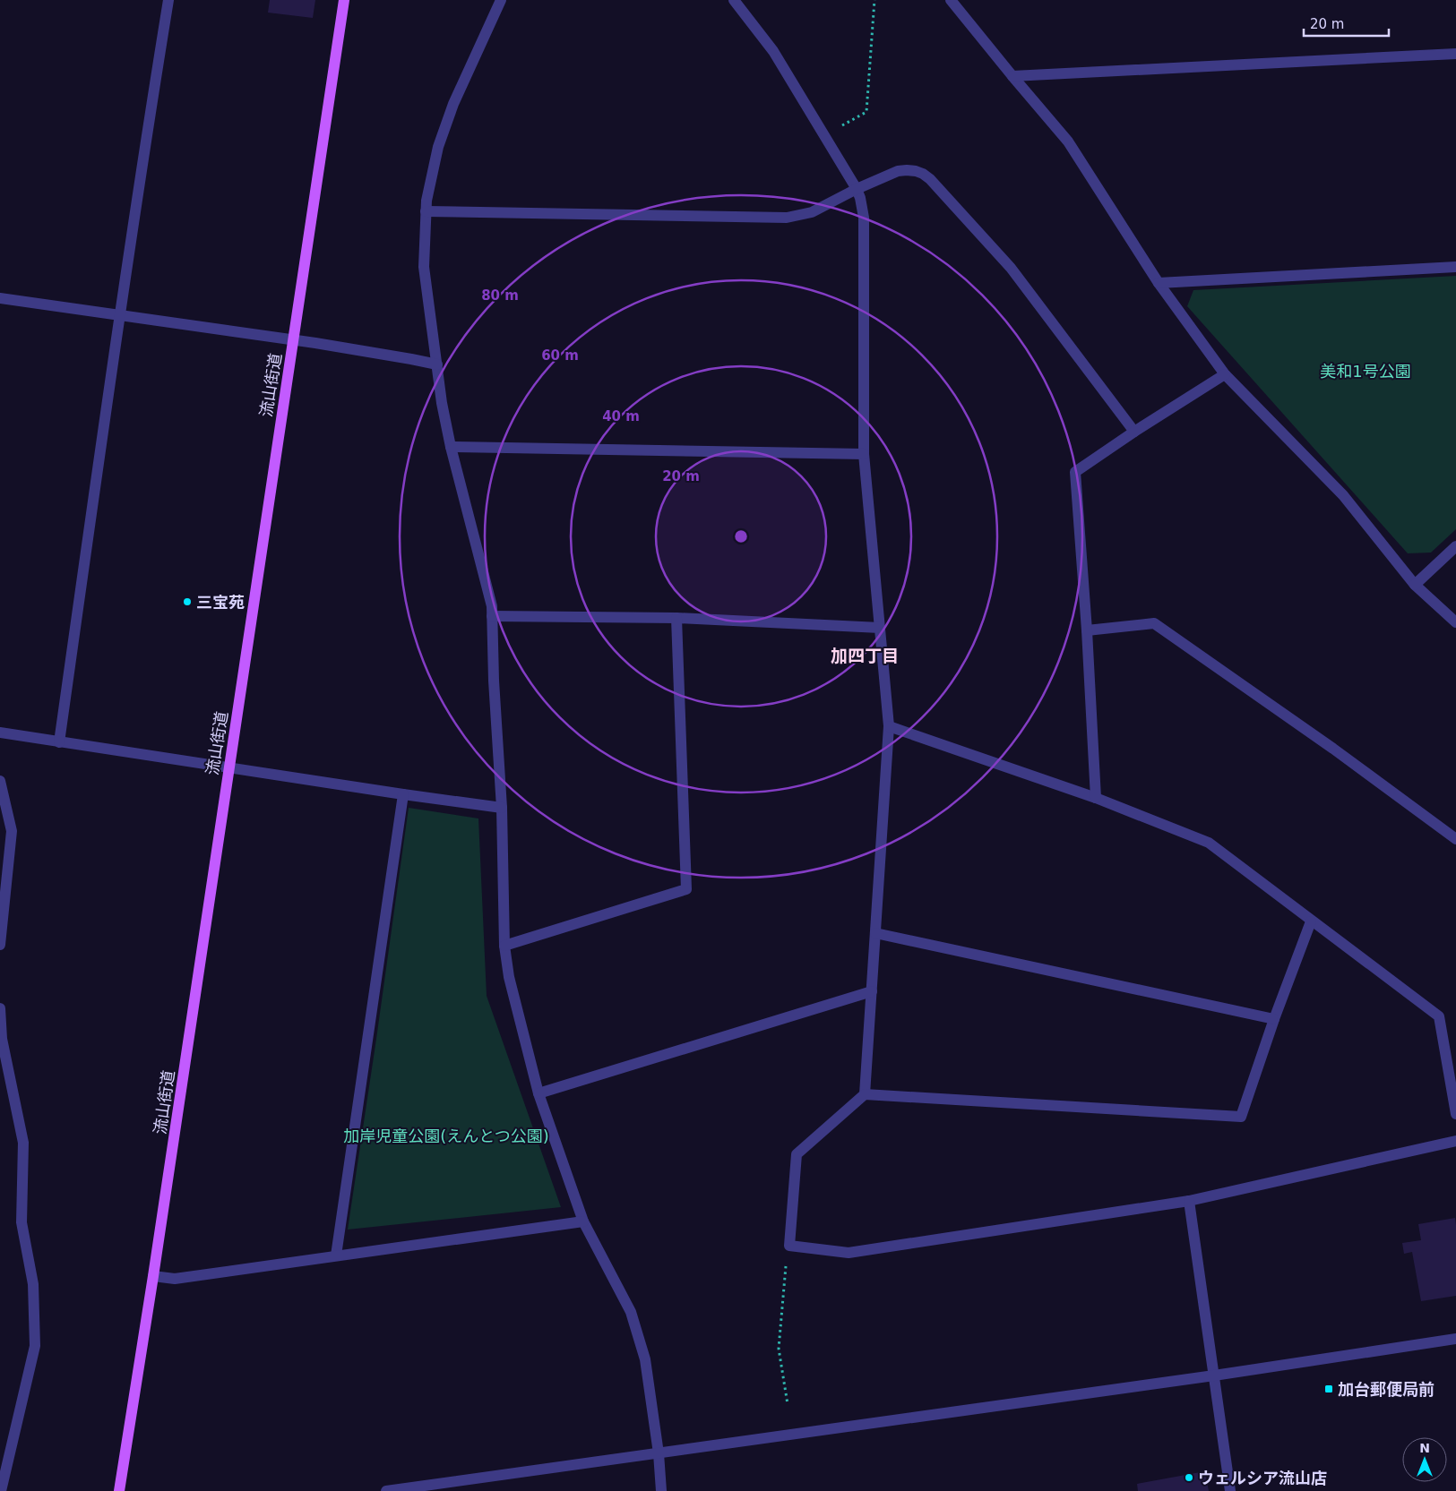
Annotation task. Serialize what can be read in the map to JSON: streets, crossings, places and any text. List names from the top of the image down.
{
  "streets": {
    "main road": ["流山街道"]
  },
  "districts": ["加四丁目"],
  "parks": ["美和1号公園", "加岸児童公園(えんとつ公園)"],
  "places": {
    "other": ["三宝苑", "ウェルシア流山店"],
    "transit": ["加台郵便局前"]
  },
  "scale_bar": "20 m",
  "north": "top",
  "rings": [
    "80 m",
    "60 m",
    "40 m",
    "20 m"
  ]
}
